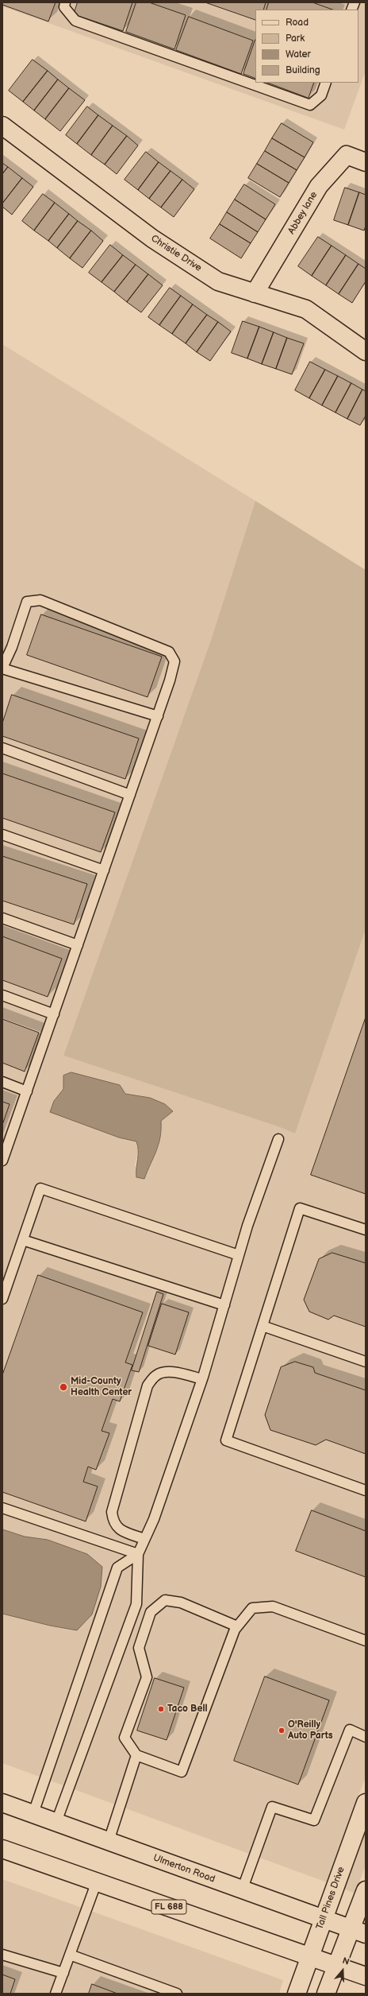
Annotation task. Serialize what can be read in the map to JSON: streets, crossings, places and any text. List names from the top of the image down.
{
  "streets": {
    "street": [
      "Abbey lane",
      "Christie Drive",
      "Ulmerton Road",
      "Tall Pines Drive",
      "FL 688"
    ]
  },
  "crossings": [
    ["Abbey lane", "Christie Drive"],
    ["Ulmerton Road", "Tall Pines Drive"],
    ["Tall Pines Drive", "FL 688"]
  ],
  "places": ["Mid-County Health Center", "Taco Bell", "O'Reilly Auto Parts"],
  "legend": [
    "Road",
    "Park",
    "Water",
    "Building"
  ],
  "north": "top"
}
